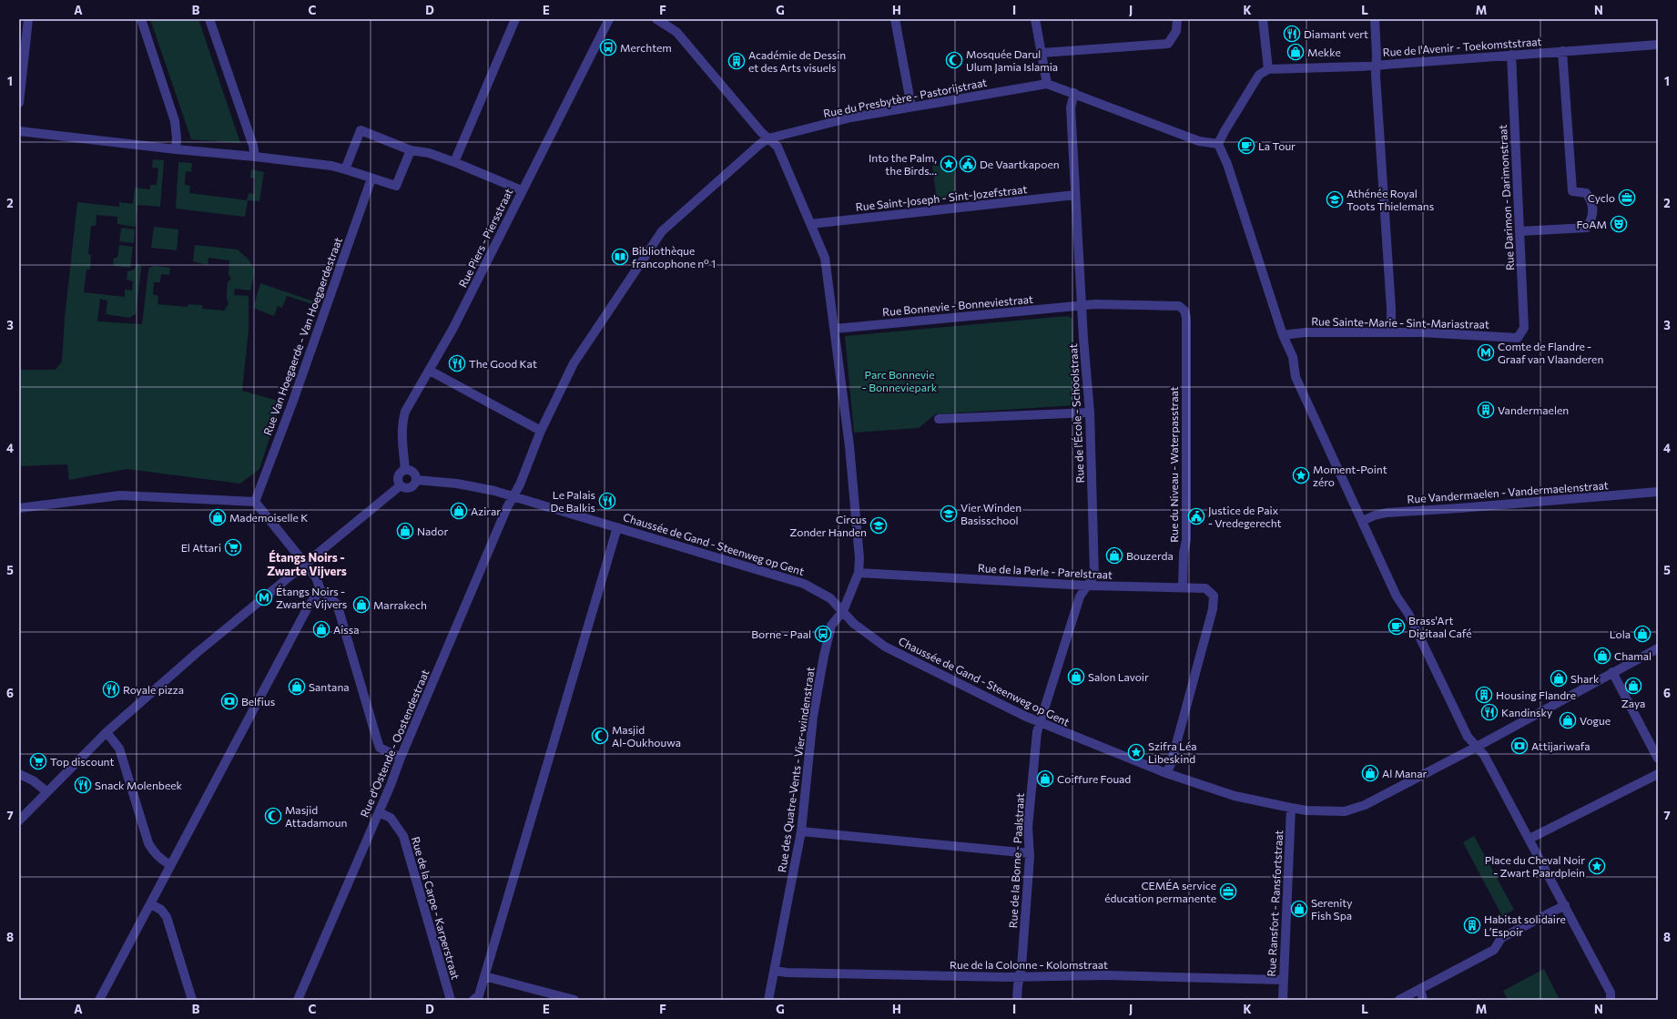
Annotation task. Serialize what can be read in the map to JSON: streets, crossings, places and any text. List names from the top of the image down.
{
  "streets": {
    "street": [
      "Rue de l'Avenir - Toekomststraat",
      "Rue du Presbytère - Pastorijstraat",
      "Rue Saint-Joseph - Sint-Jozefstraat",
      "Rue Darimon - Darimonstraat",
      "Rue Piers - Piersstraat",
      "Rue Bonnevie - Bonneviestraat",
      "Rue Sainte-Marie - Sint-Mariastraat",
      "Rue Van Hoegaerde - Van Hoegaerdestraat",
      "Rue de l'École - Schoolstraat",
      "Rue du Niveau - Waterpasstraat",
      "Rue Vandermaelen - Vandermaelenstraat",
      "Chaussée de Gand - Steenweg op Gent",
      "Rue de la Perle - Parelstraat",
      "Rue d'Ostende - Oostendestraat",
      "Rue des Quatre-Vents - Vier-windenstraat",
      "Rue de la Borne - Paalstraat",
      "Rue Ransfort - Ransfortstraat",
      "Rue de la Carpe - Karperstraat",
      "Rue de la Colonne - Kolomstraat"
    ]
  },
  "crossings": [
    ["Rue de l'Avenir - Toekomststraat", "Rue Darimon - Darimonstraat"],
    ["Rue du Presbytère - Pastorijstraat", "Rue d'Ostende - Oostendestraat"],
    ["Rue Saint-Joseph - Sint-Jozefstraat", "Rue de l'École - Schoolstraat"],
    ["Rue Darimon - Darimonstraat", "Rue Sainte-Marie - Sint-Mariastraat"],
    ["Rue Piers - Piersstraat", "Chaussée de Gand - Steenweg op Gent"],
    ["Rue Bonnevie - Bonneviestraat", "Rue de l'École - Schoolstraat"],
    ["Rue Bonnevie - Bonneviestraat", "Rue du Niveau - Waterpasstraat"],
    ["Rue de l'École - Schoolstraat", "Chaussée de Gand - Steenweg op Gent"],
    ["Rue de l'École - Schoolstraat", "Rue de la Perle - Parelstraat"],
    ["Rue de l'École - Schoolstraat", "Rue de la Borne - Paalstraat"],
    ["Rue du Niveau - Waterpasstraat", "Rue de la Perle - Parelstraat"],
    ["Chaussée de Gand - Steenweg op Gent", "Rue de la Perle - Parelstraat"],
    ["Chaussée de Gand - Steenweg op Gent", "Rue d'Ostende - Oostendestraat"],
    ["Chaussée de Gand - Steenweg op Gent", "Rue des Quatre-Vents - Vier-windenstraat"],
    ["Chaussée de Gand - Steenweg op Gent", "Rue de la Borne - Paalstraat"],
    ["Chaussée de Gand - Steenweg op Gent", "Rue Ransfort - Ransfortstraat"],
    ["Rue de la Perle - Parelstraat", "Rue des Quatre-Vents - Vier-windenstraat"],
    ["Rue d'Ostende - Oostendestraat", "Rue de la Carpe - Karperstraat"],
    ["Rue des Quatre-Vents - Vier-windenstraat", "Rue de la Colonne - Kolomstraat"],
    ["Rue de la Borne - Paalstraat", "Rue de la Colonne - Kolomstraat"],
    ["Rue Ransfort - Ransfortstraat", "Rue de la Colonne - Kolomstraat"]
  ],
  "districts": ["Étangs Noirs - Zwarte Vijvers"],
  "parks": ["Parc Bonnevie - Bonneviepark"],
  "places": {
    "restaurant": [
      "Diamant vert",
      "The Good Kat",
      "Le Palais De Balkis",
      "Royale pizza",
      "Kandinsky",
      "Snack Molenbeek"
    ],
    "bus stop": ["Merchtem", "Borne - Paal"],
    "shop": [
      "Mekke",
      "Azirar",
      "Mademoiselle K",
      "Nador",
      "Bouzerda",
      "Marrakech",
      "Aissa",
      "Lola",
      "Chamal",
      "Salon Lavoir",
      "Shark",
      "Zaya",
      "Santana",
      "Vogue",
      "Al Manar",
      "Coiffure Fouad",
      "Serenity Fish Spa"
    ],
    "mosque": ["Mosquée Darul Ulum Jamia Islamia", "Masjid Al-Oukhouwa", "Masjid Attadamoun"],
    "building": [
      "Académie de Dessin et des Arts visuels",
      "Vandermaelen",
      "Housing Flandre",
      "Habitat solidaire L’Espoir"
    ],
    "cafe": ["La Tour", "Brass'Art Digitaal Café"],
    "place": [
      "Into the Palm, the Birds...",
      "Moment-Point zéro",
      "Szifra Léa Libeskind",
      "Place du Cheval Noir - Zwart Paardplein"
    ],
    "public building": ["De Vaartkapoen", "Justice de Paix - Vredegerecht"],
    "office": ["Cyclo", "CEMÉA service éducation permanente"],
    "school or university": ["Athénée Royal Toots Thielemans", "Vier Winden Basisschool", "Circus Zonder Handen"],
    "theatre": ["FoAM"],
    "library": ["Bibliothèque francophone n° 1"],
    "metro station": ["Comte de Flandre - Graaf van Vlaanderen", "Étangs Noirs - Zwarte Vijvers"],
    "supermarket": ["El Attari", "Top discount"],
    "bank": ["Belfius", "Attijariwafa"]
  },
  "grid": {
    "columns": [
      "A",
      "B",
      "C",
      "D",
      "E",
      "F",
      "G",
      "H",
      "I",
      "J",
      "K",
      "L",
      "M",
      "N"
    ],
    "rows": [
      "1",
      "2",
      "3",
      "4",
      "5",
      "6",
      "7",
      "8"
    ]
  }
}
